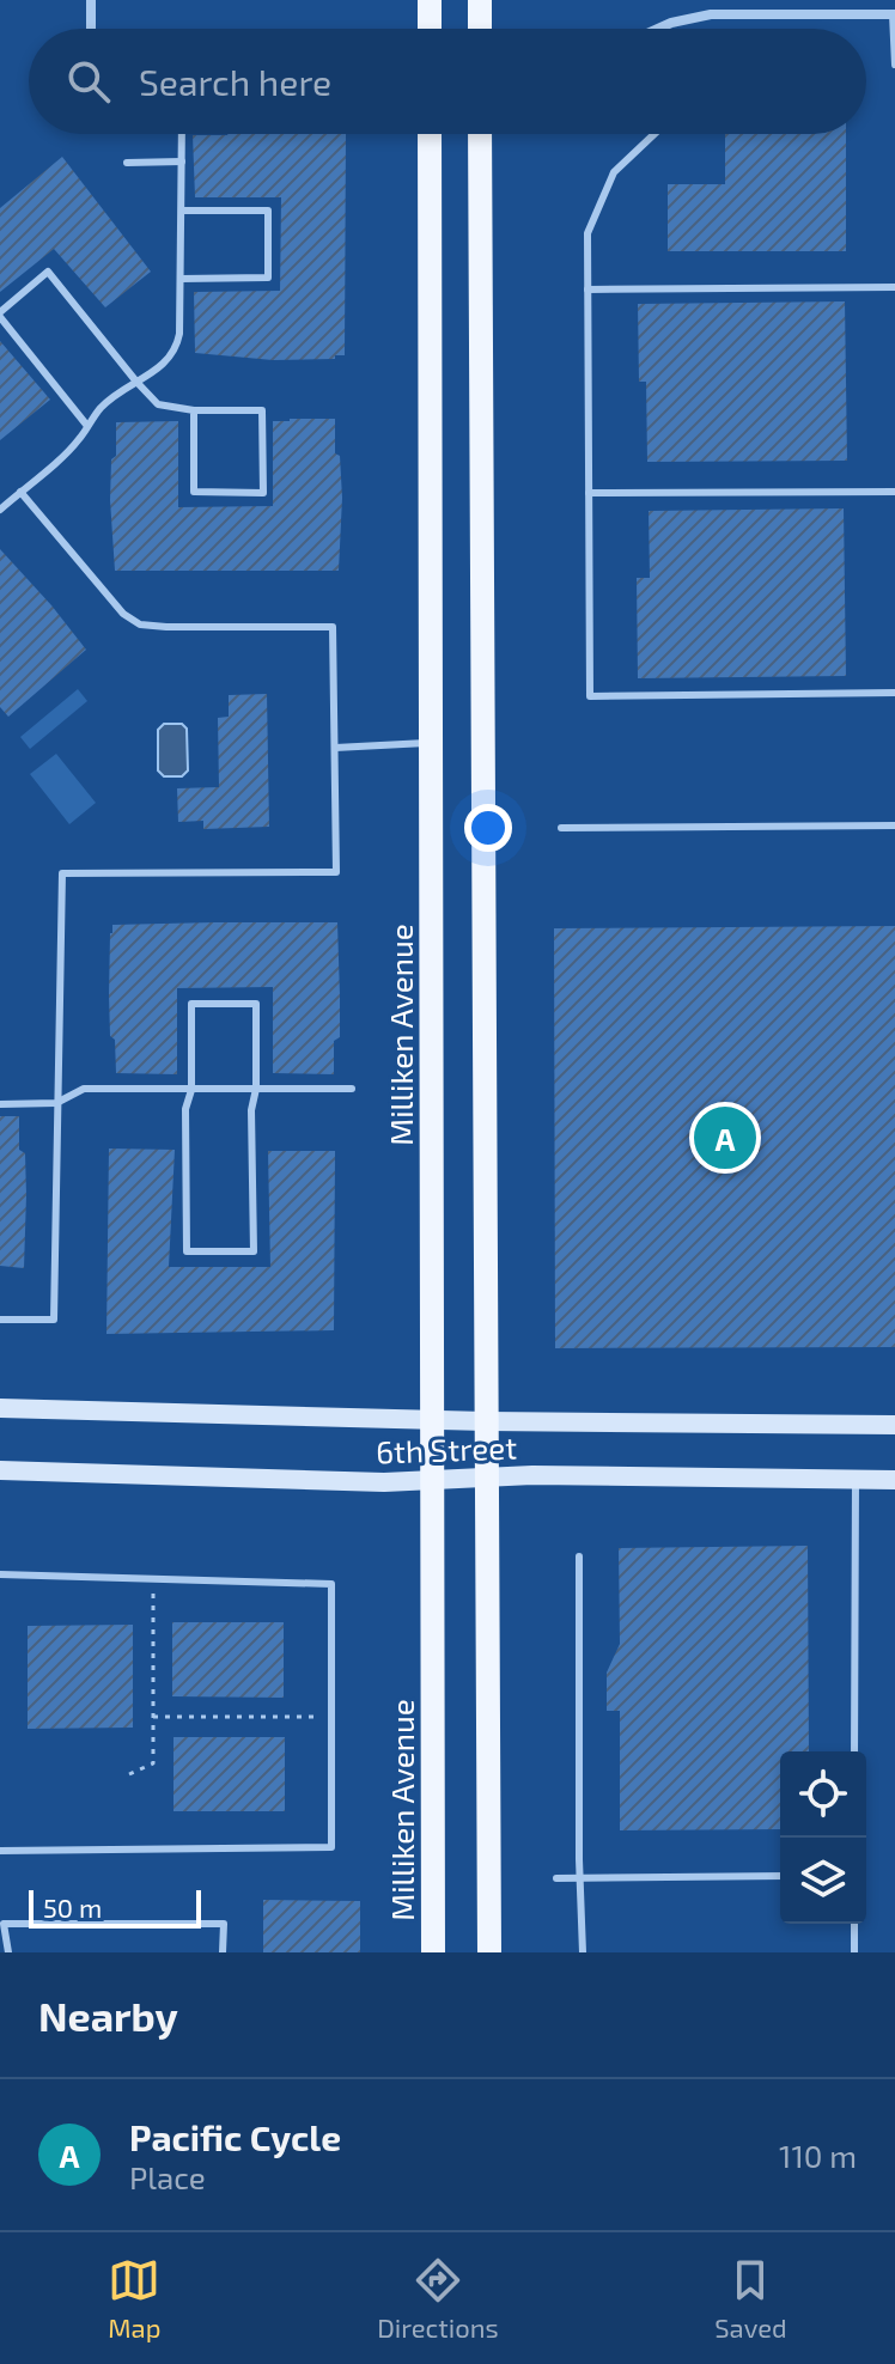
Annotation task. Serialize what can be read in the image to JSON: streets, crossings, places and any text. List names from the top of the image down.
{
  "streets": {
    "main road": ["Milliken Avenue", "6th Street"]
  },
  "crossings": [
    ["Milliken Avenue", "6th Street"]
  ],
  "scale_bar": "50 m",
  "page": {
    "search": "Search here",
    "pins": "A",
    "scale": "50 m",
    "heading": "Nearby",
    "list": [
      {
        "mark": "A",
        "name": "Pacific Cycle",
        "note": "Place",
        "value": "110 m"
      }
    ],
    "nav": ["Map", "Directions", "Saved"]
  }
}
